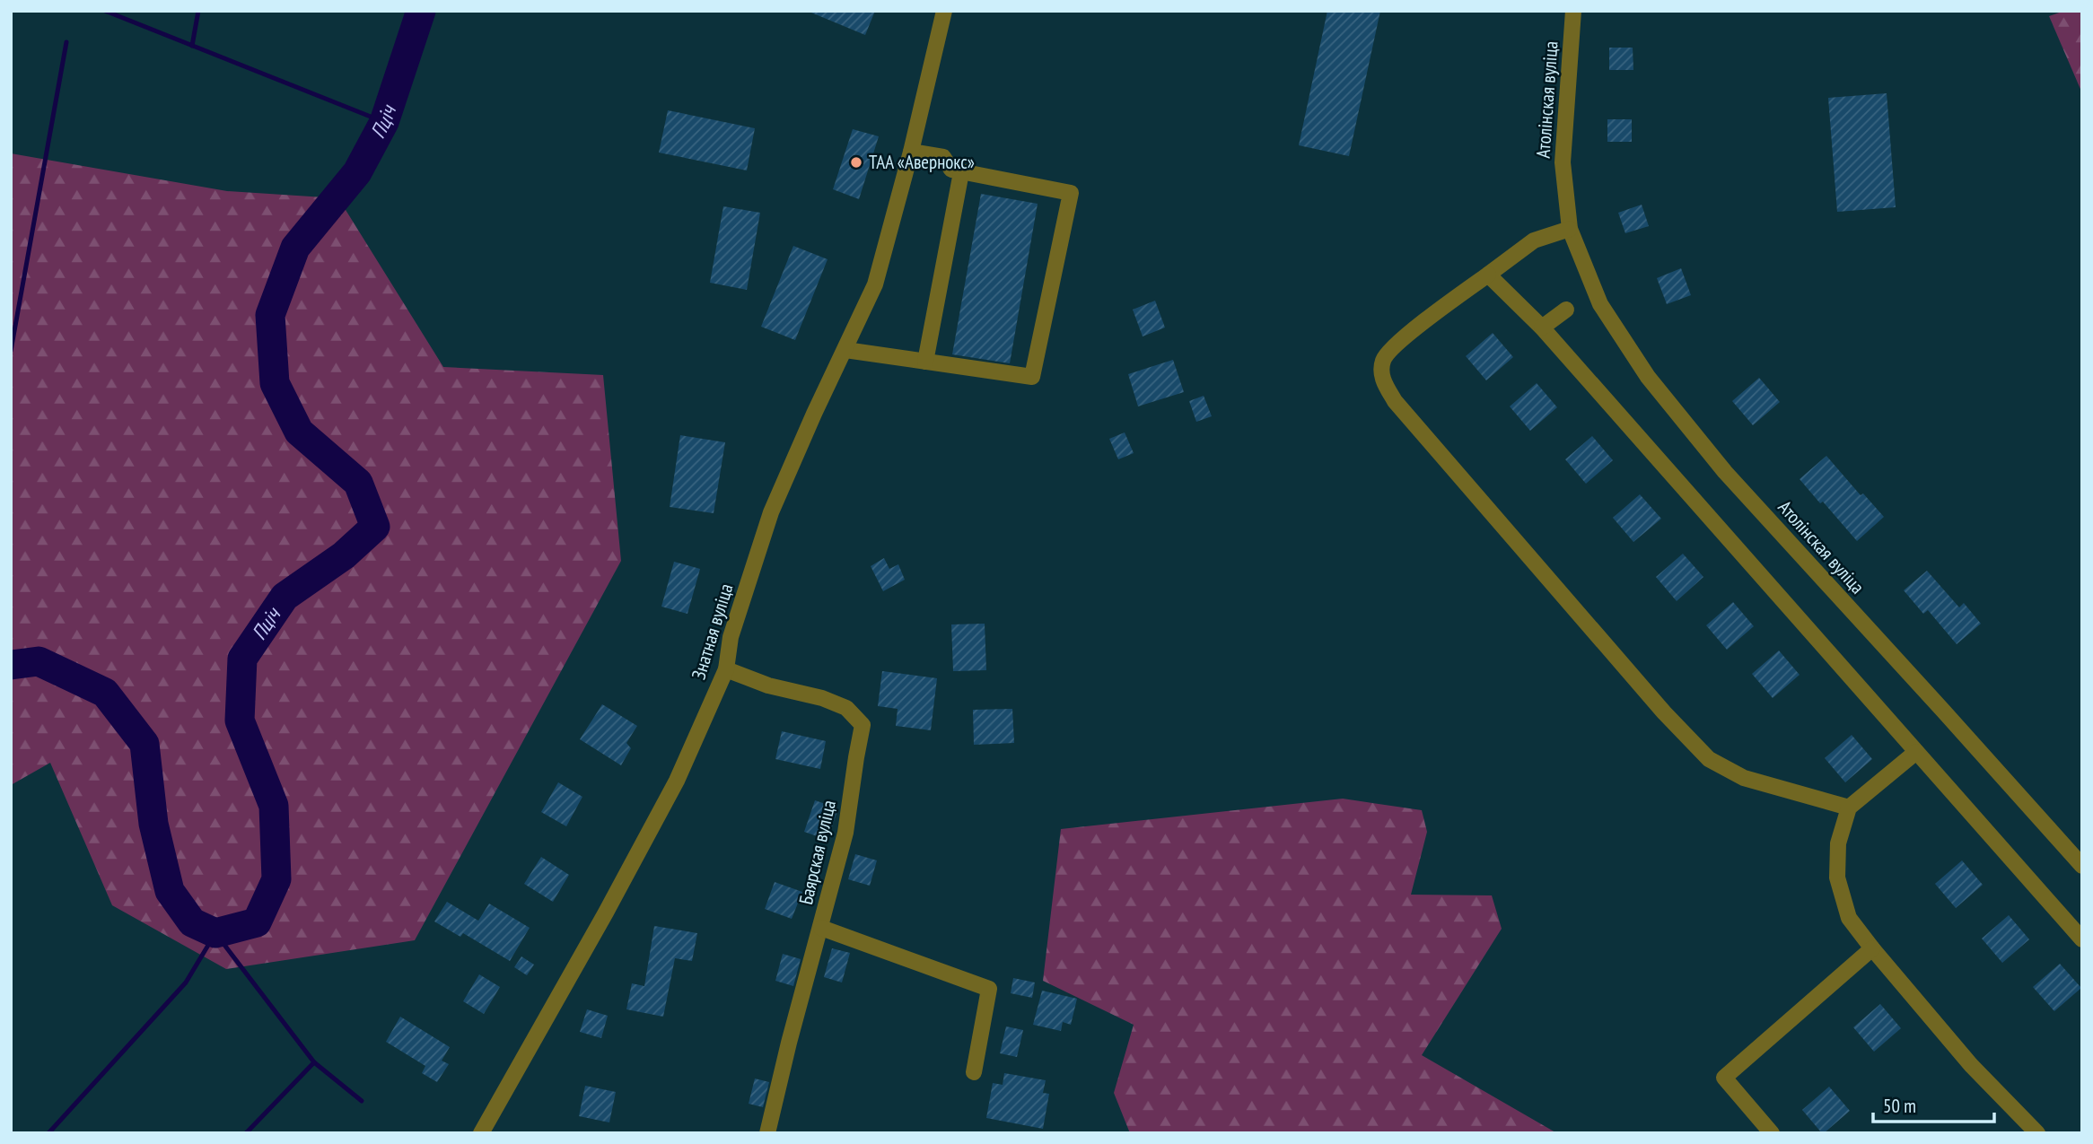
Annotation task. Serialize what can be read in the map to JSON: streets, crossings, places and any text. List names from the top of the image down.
{
  "streets": {
    "street": ["Атолінская вуліца", "Знатная вуліца", "Баярская вуліца"]
  },
  "crossings": [
    ["Знатная вуліца", "Баярская вуліца"]
  ],
  "water": ["Пціч"],
  "places": ["ТАА «Авернокс»"],
  "scale_bar": "50 m"
}
